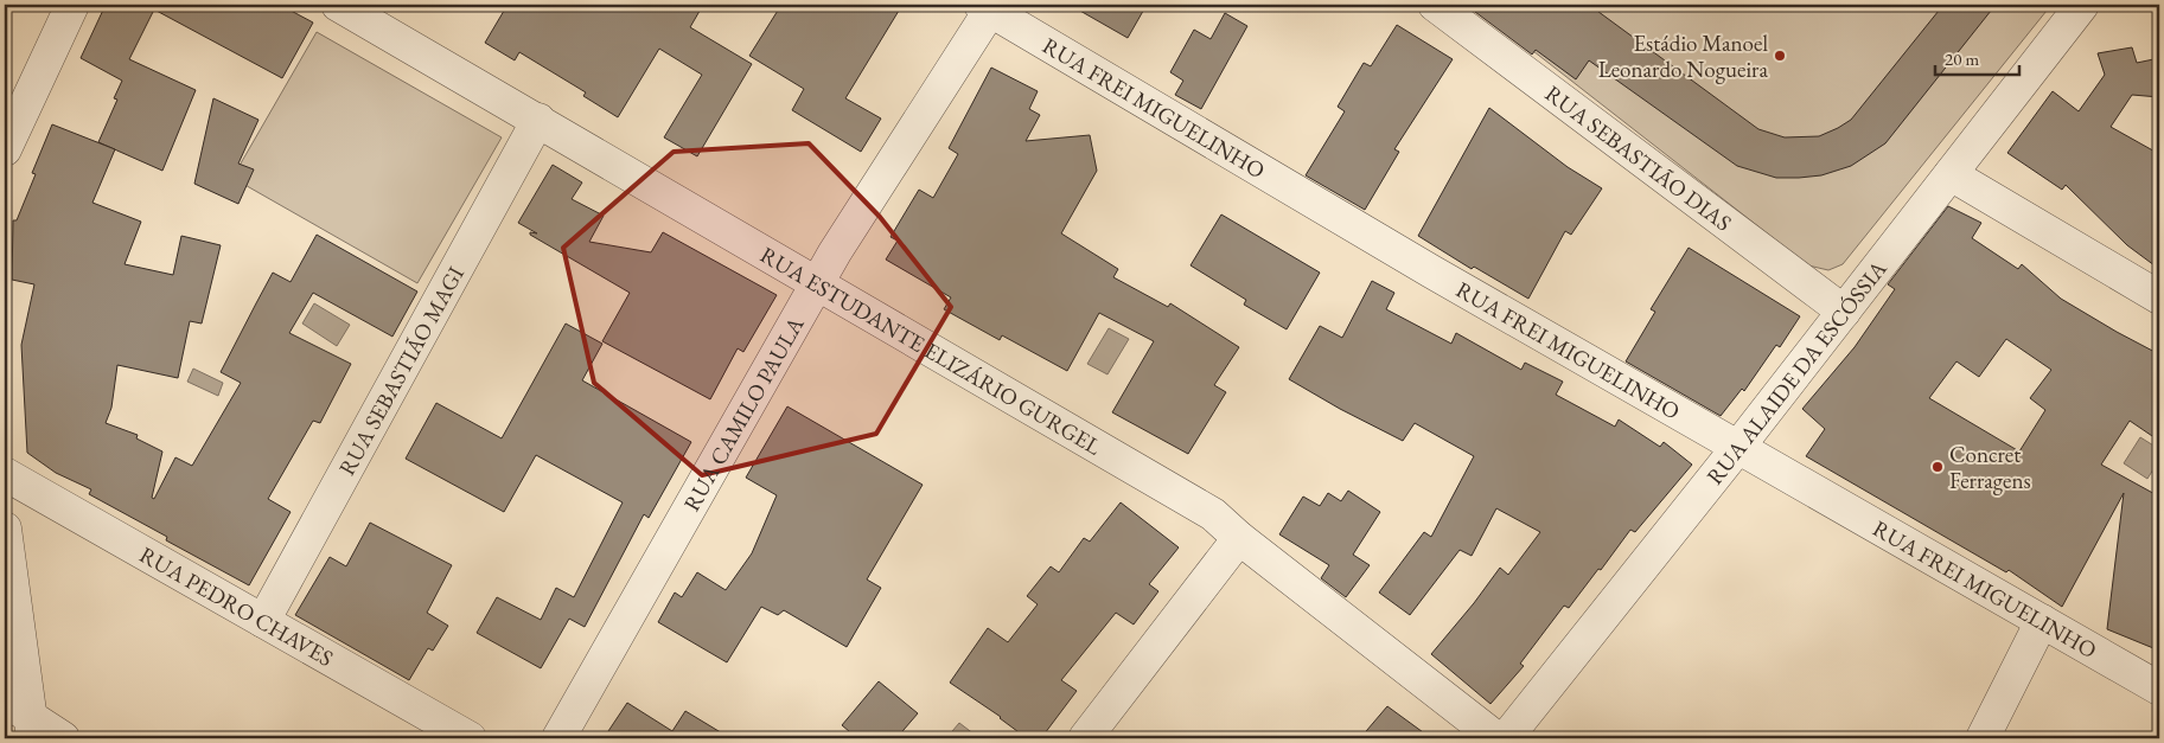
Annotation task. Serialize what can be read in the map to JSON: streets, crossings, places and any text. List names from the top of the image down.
{
  "streets": {
    "street": [
      "RUA FREI MIGUELINHO",
      "RUA SEBASTIÃO DIAS",
      "RUA ESTUDANTE ELIZÁRIO GURGEL",
      "RUA SEBASTIÃO MAGI",
      "RUA ALAIDE DA ESCÓSSIA",
      "RUA CAMILO PAULA",
      "RUA PEDRO CHAVES"
    ]
  },
  "crossings": [
    ["RUA FREI MIGUELINHO", "RUA ALAIDE DA ESCÓSSIA"],
    ["RUA FREI MIGUELINHO", "RUA CAMILO PAULA"],
    ["RUA SEBASTIÃO DIAS", "RUA ALAIDE DA ESCÓSSIA"],
    ["RUA ESTUDANTE ELIZÁRIO GURGEL", "RUA SEBASTIÃO MAGI"],
    ["RUA ESTUDANTE ELIZÁRIO GURGEL", "RUA CAMILO PAULA"],
    ["RUA SEBASTIÃO MAGI", "RUA PEDRO CHAVES"]
  ],
  "places": ["Estádio Manoel Leonardo Nogueira", "Concret Ferragens"],
  "scale_bar": "20 m"
}
